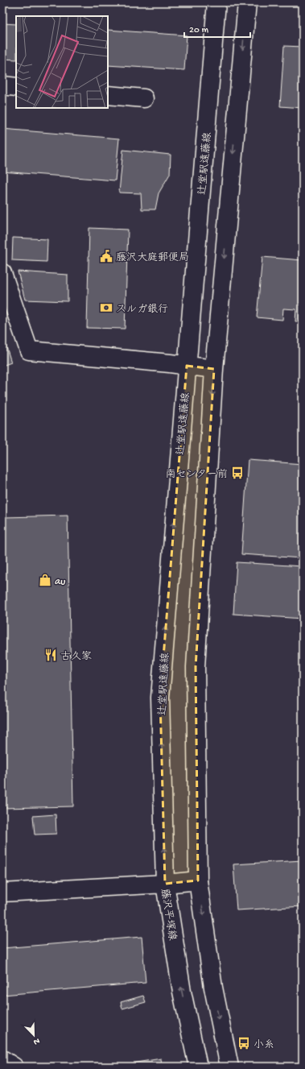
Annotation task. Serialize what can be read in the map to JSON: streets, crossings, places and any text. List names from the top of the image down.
{
  "streets": {
    "street": ["辻堂駅遠藤線", "藤沢平塚線"]
  },
  "crossings": [
    ["辻堂駅遠藤線", "藤沢平塚線"]
  ],
  "places": {
    "public building": ["藤沢大庭郵便局"],
    "bank": ["スルガ銀行"],
    "bus stop": ["南センター前", "小糸"],
    "shop": ["au"],
    "restaurant": ["古久家"]
  },
  "scale_bar": "20 m",
  "north": "bottom right"
}
